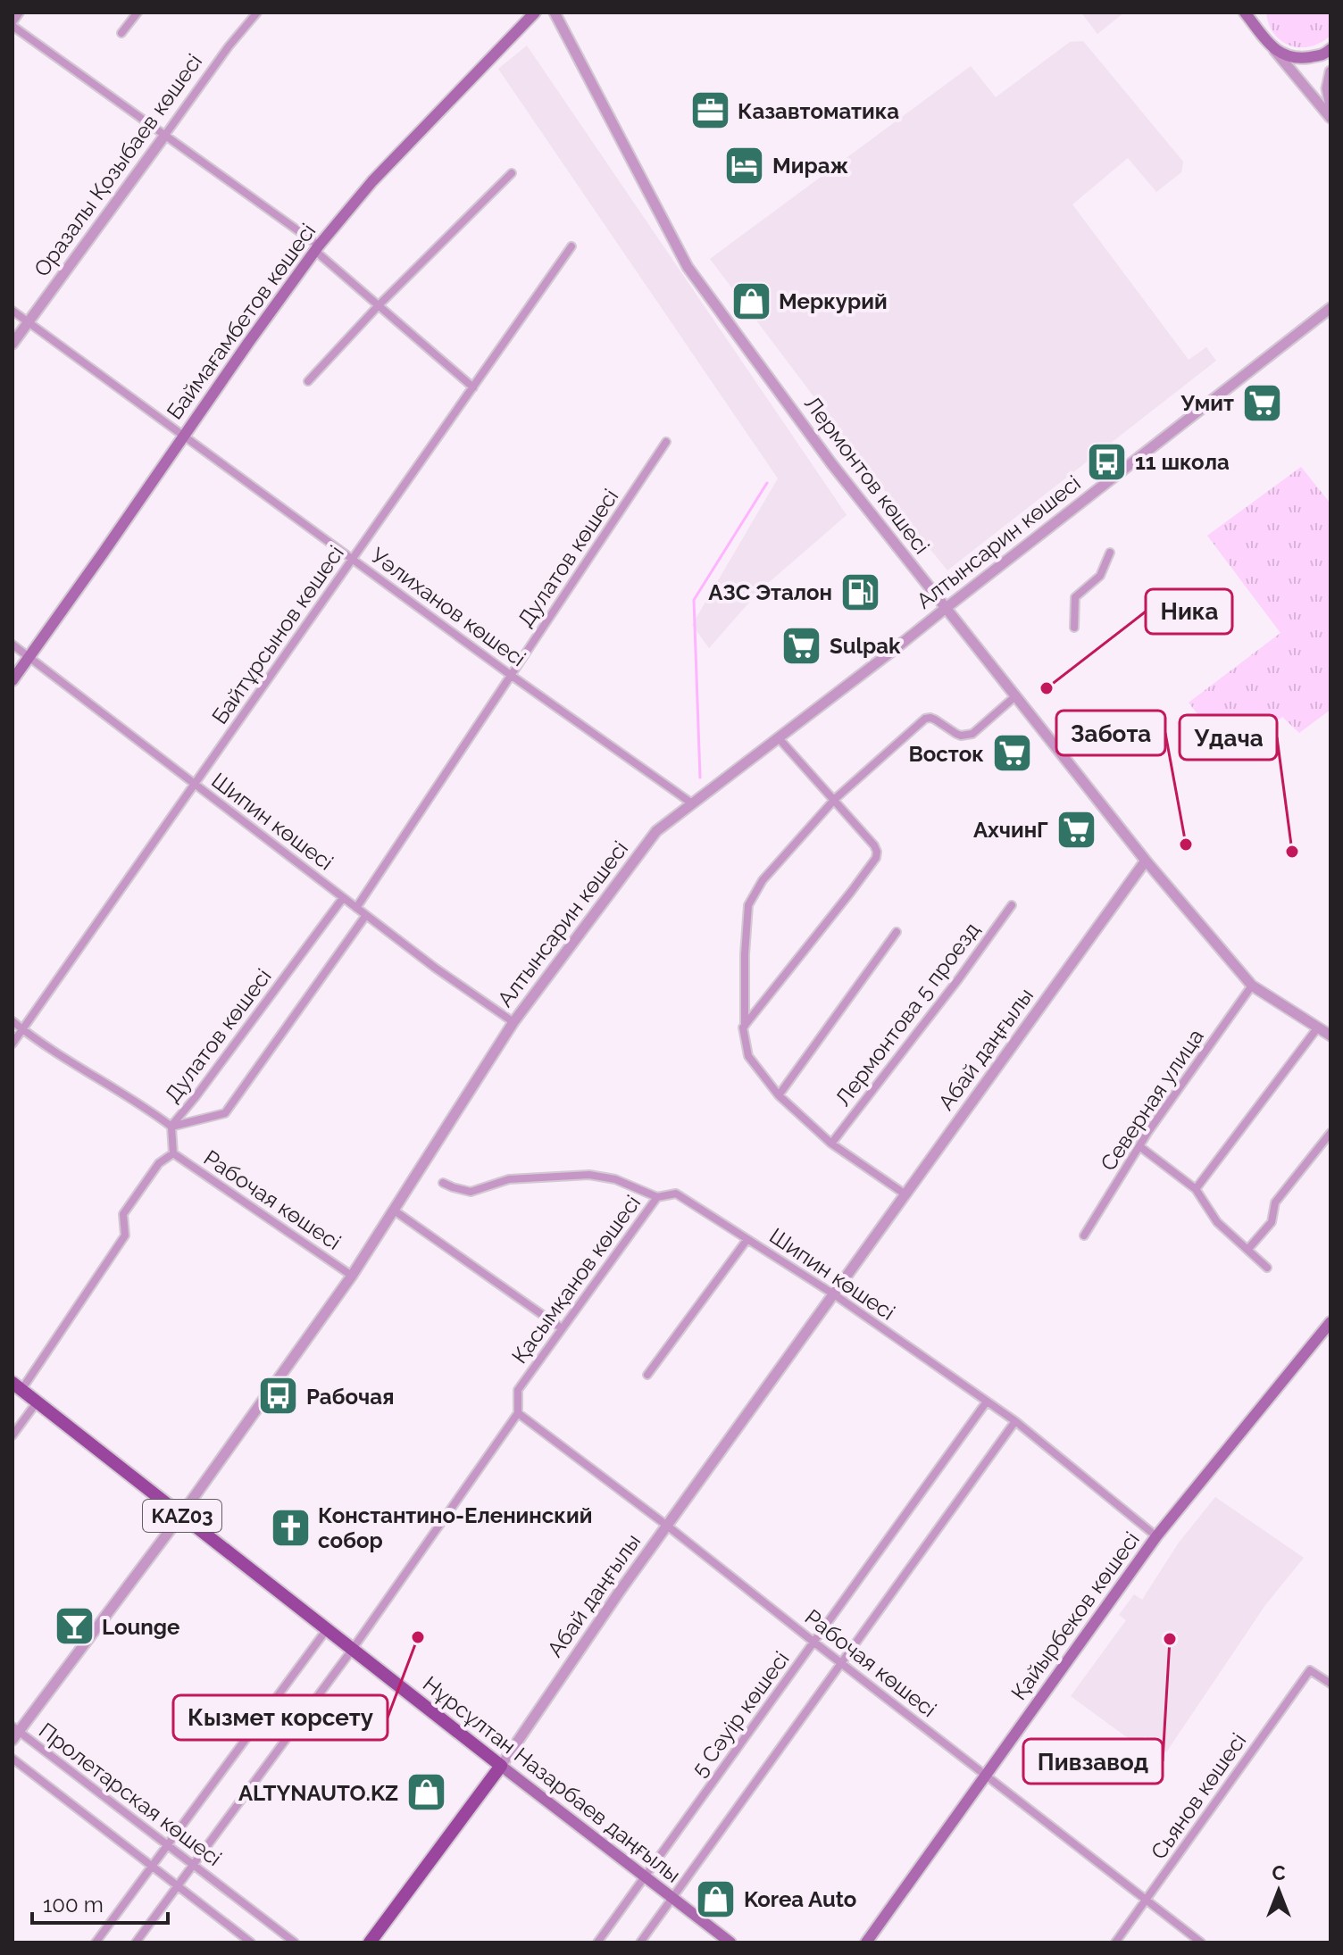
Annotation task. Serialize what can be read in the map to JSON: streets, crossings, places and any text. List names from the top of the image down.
{
  "streets": {
    "main road": [
      "Баймағамбетов көшесі",
      "Абай даңғылы",
      "KАZ03",
      "Қайырбеков көшесі",
      "Нұрсұлтан Назарбаев даңғылы"
    ],
    "street": [
      "Оразалы Қозыбаев көшесі",
      "Лермонтов көшесі",
      "Алтынсарин көшесі",
      "Дулатов көшесі",
      "Уәлиханов көшесі",
      "Байтұрсынов көшесі",
      "Шипин көшесі",
      "Лермонтова 5 проезд",
      "Северная улица",
      "Рабочая көшесі",
      "Қасымқанов көшесі",
      "5 Сәуір көшесі",
      "Пролетарская көшесі",
      "Сьянов көшесі"
    ]
  },
  "crossings": [
    ["Оразалы Қозыбаев көшесі", "Уәлиханов көшесі"],
    ["Баймағамбетов көшесі", "Уәлиханов көшесі"],
    ["Баймағамбетов көшесі", "Шипин көшесі"],
    ["Лермонтов көшесі", "Алтынсарин көшесі"],
    ["Лермонтов көшесі", "Абай даңғылы"],
    ["Лермонтов көшесі", "Северная улица"],
    ["Алтынсарин көшесі", "Уәлиханов көшесі"],
    ["Алтынсарин көшесі", "Шипин көшесі"],
    ["Алтынсарин көшесі", "Рабочая көшесі"],
    ["Алтынсарин көшесі", "Нұрсұлтан Назарбаев даңғылы"],
    ["Алтынсарин көшесі", "Пролетарская көшесі"],
    ["Дулатов көшесі", "Уәлиханов көшесі"],
    ["Дулатов көшесі", "Шипин көшесі"],
    ["Уәлиханов көшесі", "Байтұрсынов көшесі"],
    ["Байтұрсынов көшесі", "Шипин көшесі"],
    ["Шипин көшесі", "Абай даңғылы"],
    ["Шипин көшесі", "Қасымқанов көшесі"],
    ["Шипин көшесі", "Қайырбеков көшесі"],
    ["Шипин көшесі", "5 Сәуір көшесі"],
    ["Абай даңғылы", "Рабочая көшесі"],
    ["Абай даңғылы", "Нұрсұлтан Назарбаев даңғылы"],
    ["Рабочая көшесі", "Қасымқанов көшесі"],
    ["Рабочая көшесі", "Қайырбеков көшесі"],
    ["Рабочая көшесі", "5 Сәуір көшесі"],
    ["Рабочая көшесі", "Сьянов көшесі"],
    ["Қасымқанов көшесі", "Нұрсұлтан Назарбаев даңғылы"],
    ["Қасымқанов көшесі", "Пролетарская көшесі"],
    ["5 Сәуір көшесі", "Нұрсұлтан Назарбаев даңғылы"]
  ],
  "places": {
    "office": ["Казавтоматика"],
    "hotel": ["Мираж"],
    "shop": ["Меркурий", "ALTYNAUTO.KZ", "Korea Auto"],
    "supermarket": [
      "Умит",
      "Sulpak",
      "Восток",
      "АхчинГ"
    ],
    "bus stop": ["11 школа", "Рабочая"],
    "fuel station": ["АЗС Эталон"],
    "other": [
      "Ника",
      "Забота",
      "Удача",
      "Кызмет корсету",
      "Пивзавод"
    ],
    "church": ["Константино-Еленинский собор"],
    "bar": ["Lounge"]
  },
  "scale_bar": "100 m",
  "north": "top"
}
